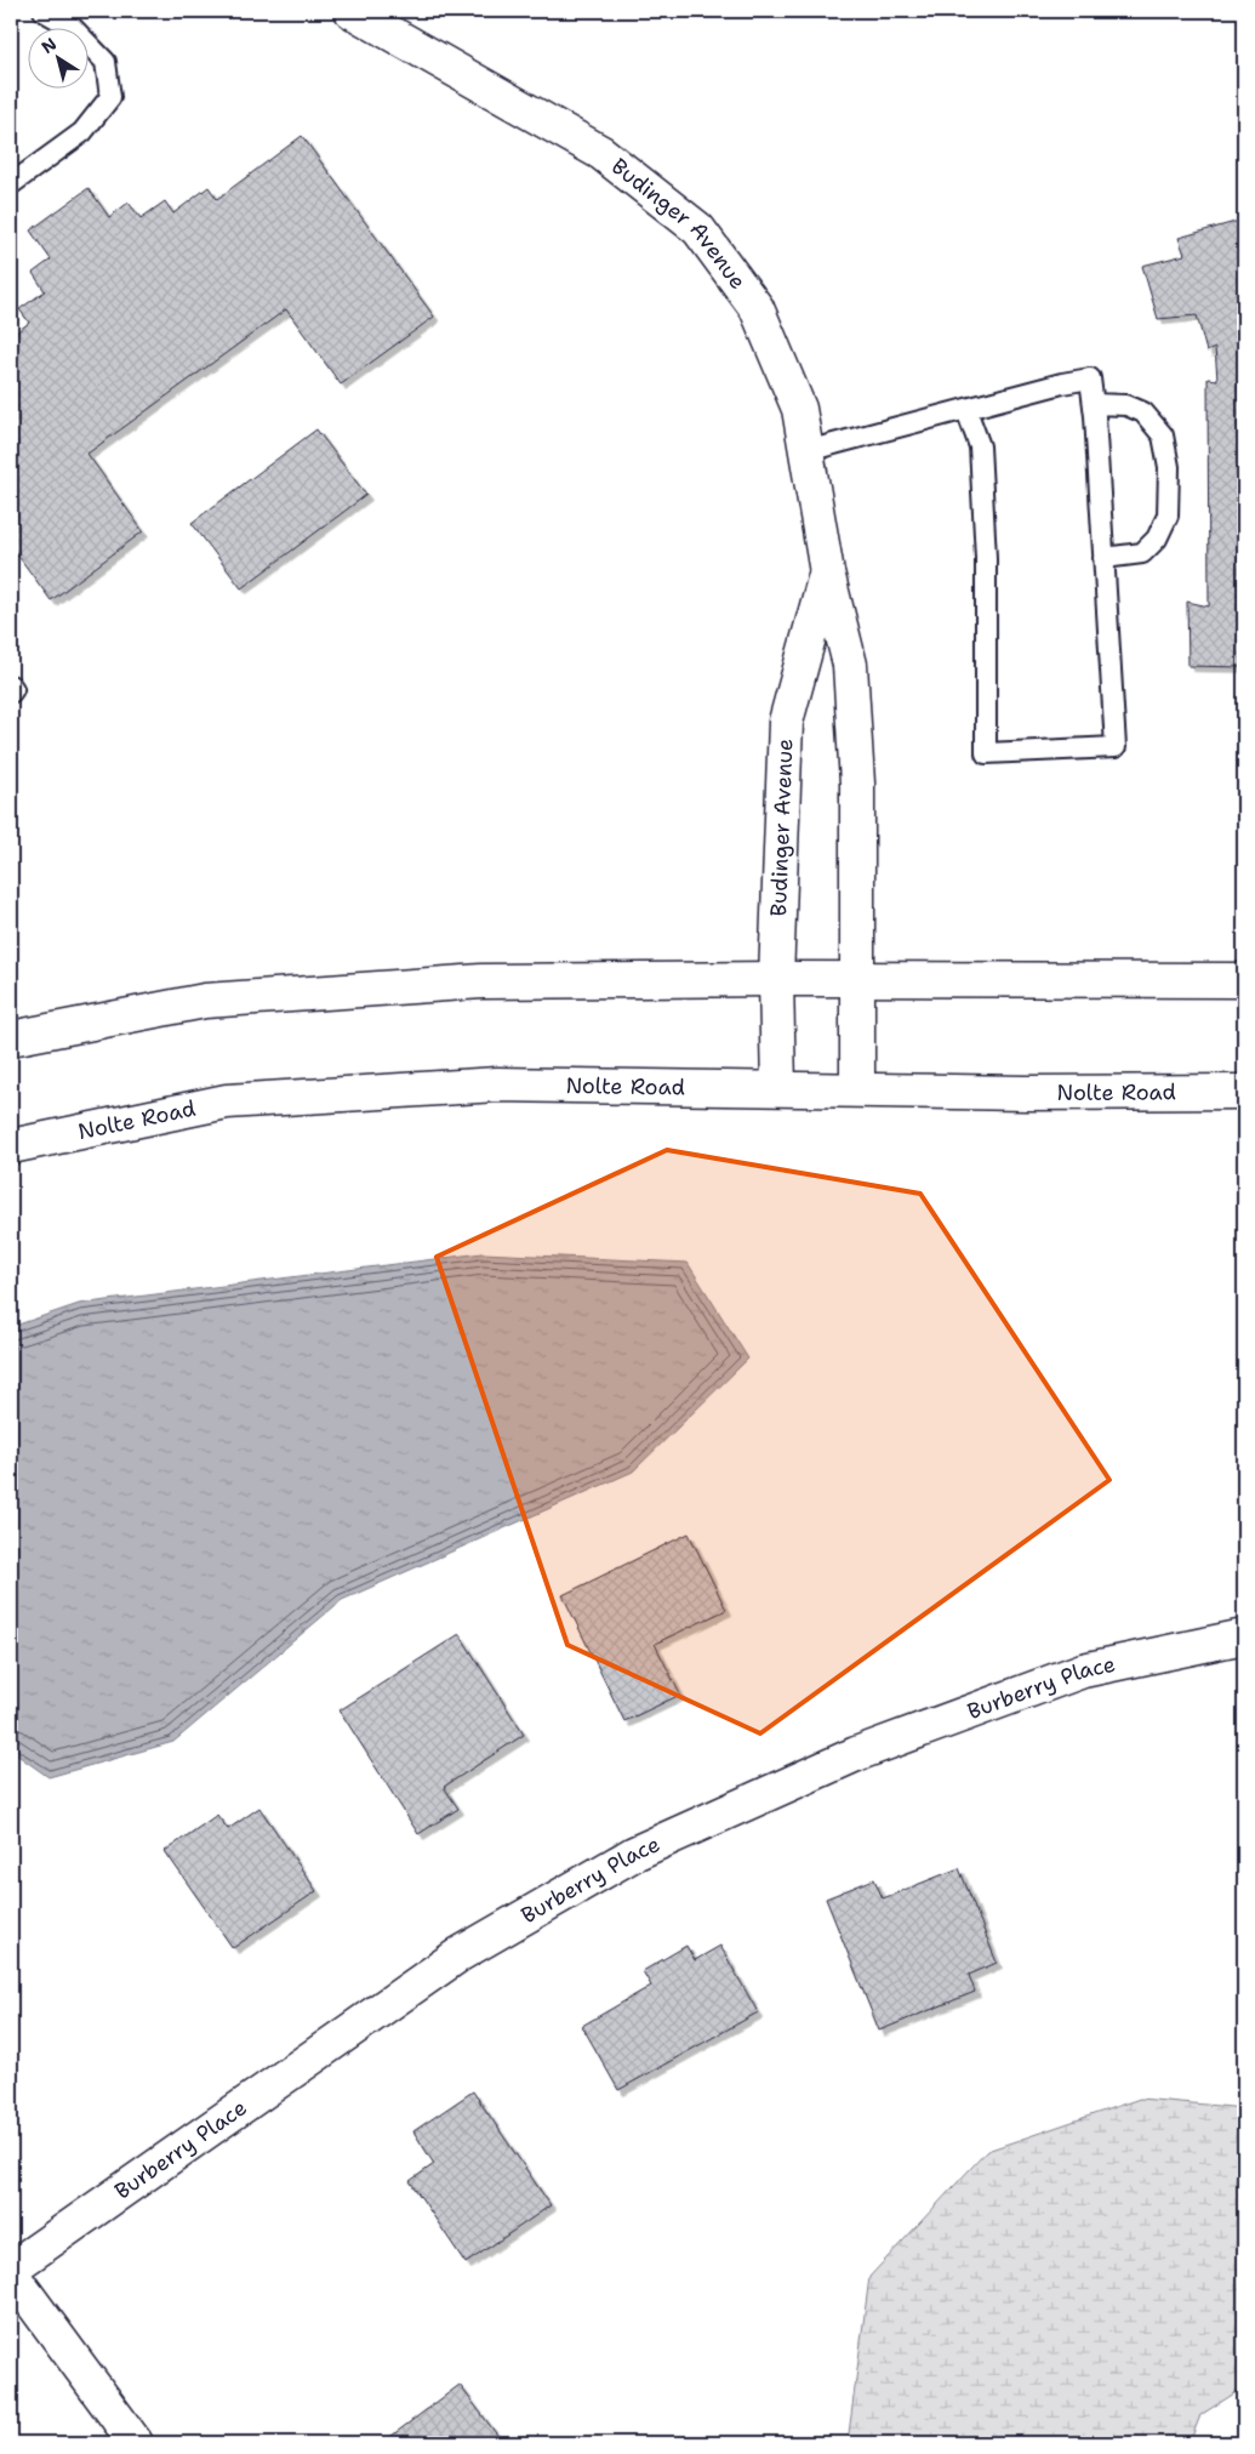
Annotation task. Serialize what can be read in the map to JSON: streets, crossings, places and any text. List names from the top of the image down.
{
  "streets": {
    "street": ["Budinger Avenue", "Nolte Road", "Burberry Place"]
  },
  "crossings": [
    ["Budinger Avenue", "Nolte Road"]
  ],
  "north": "top left"
}
